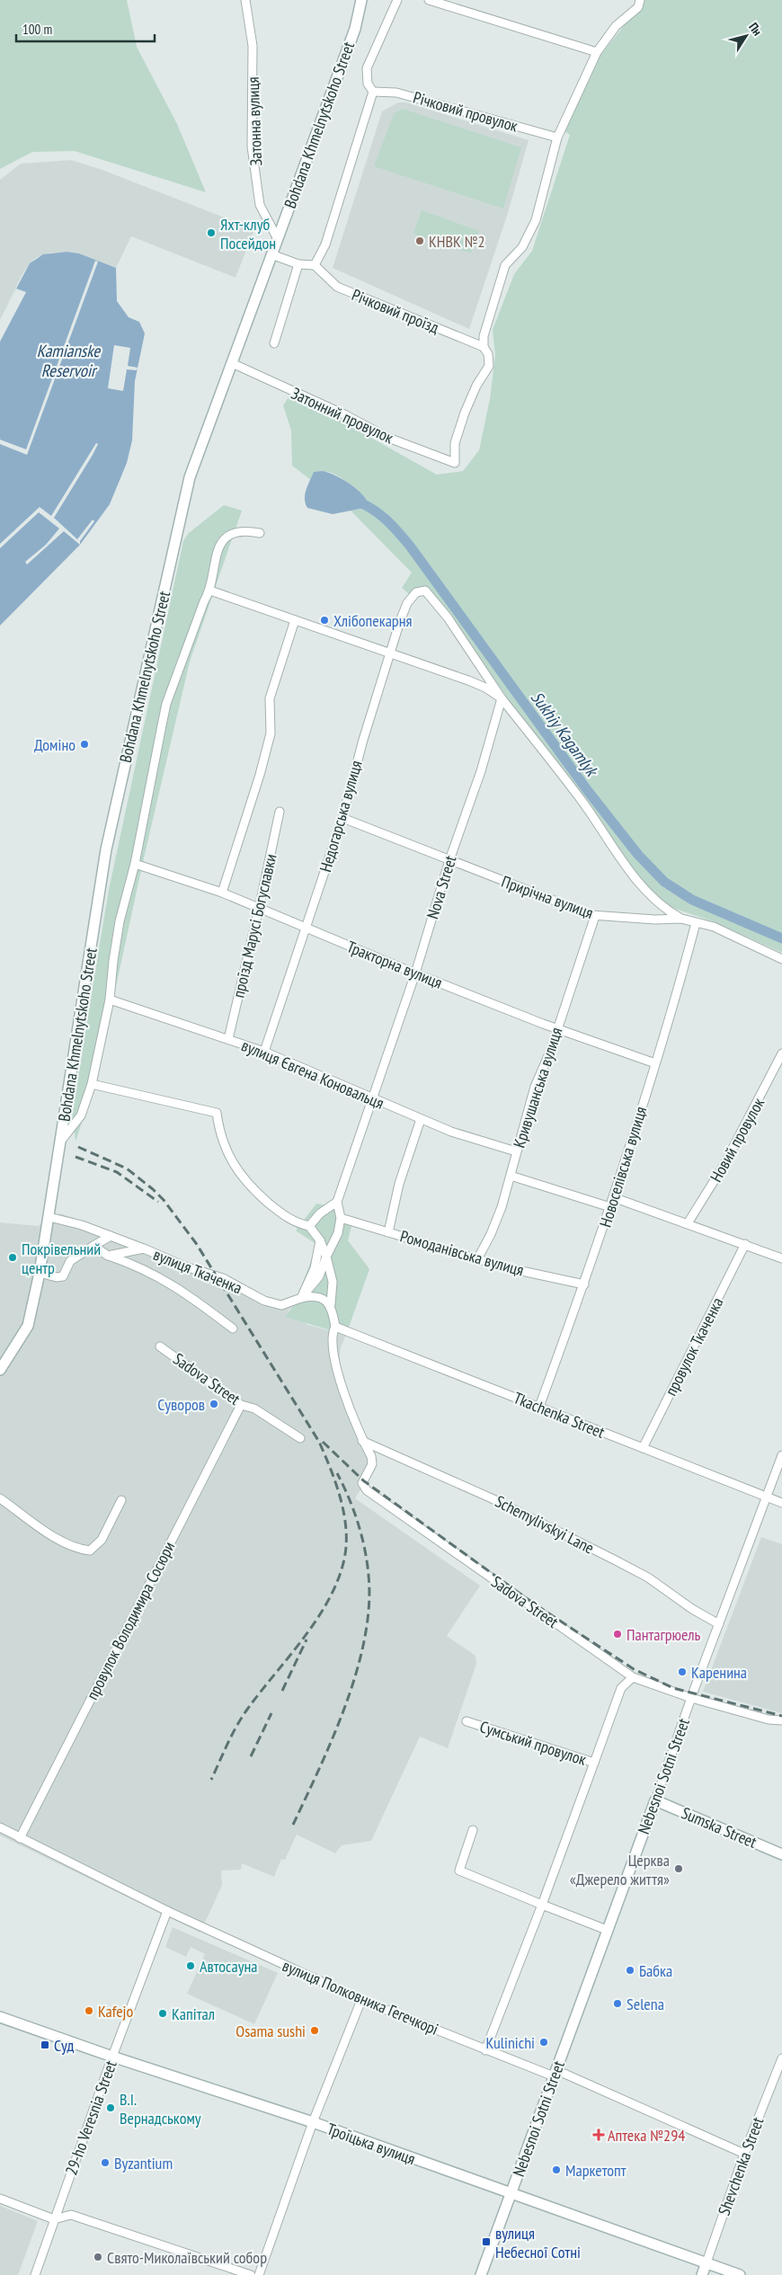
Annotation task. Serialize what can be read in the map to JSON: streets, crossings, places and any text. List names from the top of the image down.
{
  "streets": {
    "main road": [
      "Bohdana Khmelnytskoho Street",
      "Nebesnoi Sotni Street",
      "Sumska Street",
      "Троїцька вулиця",
      "Shevchenka Street"
    ],
    "street": [
      "Річковий провулок",
      "Затонна вулиця",
      "Річковий проїзд",
      "Затонний провулок",
      "Недогарська вулиця",
      "Nova Street",
      "Прирічна вулиця",
      "проїзд Марусі Богуславки",
      "Тракторна вулиця",
      "вулиця Євгена Коновальця",
      "Кривушанська вулиця",
      "Новий провулок",
      "Новоселівська вулиця",
      "Ромоданівська вулиця",
      "вулиця Ткаченка",
      "провулок Ткаченка",
      "Sadova Street",
      "Tkachenka Street",
      "Schemylivskyi Lane",
      "провулок Володимира Сосюри",
      "Сумський провулок",
      "вулиця Полковника Гегечкорі",
      "29-ho Veresnia Street"
    ]
  },
  "crossings": [
    ["Затонна вулиця", "Bohdana Khmelnytskoho Street"],
    ["Bohdana Khmelnytskoho Street", "Затонний провулок"],
    ["Bohdana Khmelnytskoho Street", "вулиця Ткаченка"],
    ["Річковий проїзд", "Затонний провулок"],
    ["Недогарська вулиця", "Nova Street"],
    ["Недогарська вулиця", "Прирічна вулиця"],
    ["Недогарська вулиця", "Тракторна вулиця"],
    ["Недогарська вулиця", "вулиця Євгена Коновальця"],
    ["Nova Street", "Прирічна вулиця"],
    ["Nova Street", "Тракторна вулиця"],
    ["Nova Street", "вулиця Євгена Коновальця"],
    ["Прирічна вулиця", "Кривушанська вулиця"],
    ["Прирічна вулиця", "Новоселівська вулиця"],
    ["проїзд Марусі Богуславки", "Тракторна вулиця"],
    ["проїзд Марусі Богуславки", "вулиця Євгена Коновальця"],
    ["Тракторна вулиця", "Кривушанська вулиця"],
    ["Тракторна вулиця", "Новоселівська вулиця"],
    ["вулиця Євгена Коновальця", "Кривушанська вулиця"],
    ["Кривушанська вулиця", "Ромоданівська вулиця"],
    ["Новоселівська вулиця", "Ромоданівська вулиця"],
    ["Новоселівська вулиця", "Tkachenka Street"],
    ["провулок Ткаченка", "Tkachenka Street"],
    ["Sadova Street", "Schemylivskyi Lane"],
    ["Sadova Street", "провулок Володимира Сосюри"],
    ["Sadova Street", "Nebesnoi Sotni Street"],
    ["Tkachenka Street", "Nebesnoi Sotni Street"],
    ["Schemylivskyi Lane", "Nebesnoi Sotni Street"],
    ["провулок Володимира Сосюри", "вулиця Полковника Гегечкорі"],
    ["Сумський провулок", "вулиця Полковника Гегечкорі"],
    ["Nebesnoi Sotni Street", "Sumska Street"],
    ["Nebesnoi Sotni Street", "вулиця Полковника Гегечкорі"],
    ["Nebesnoi Sotni Street", "Троїцька вулиця"],
    ["вулиця Полковника Гегечкорі", "29-ho Veresnia Street"],
    ["вулиця Полковника Гегечкорі", "Shevchenka Street"],
    ["29-ho Veresnia Street", "Троїцька вулиця"],
    ["Троїцька вулиця", "Shevchenka Street"]
  ],
  "water": ["Kamianske Reservoir", "Sukhiy Kagamlyk"],
  "places": {
    "other": [
      "Яхт-клуб Посейдон",
      "КНВК №2",
      "Хлібопекарня",
      "Доміно",
      "Покрівельний центр",
      "Суворов",
      "Пантагрюель",
      "Каренина",
      "Церква «Джерело життя»",
      "Автосауна",
      "Бабка",
      "Selena",
      "Kafejo",
      "Капітал",
      "Osama sushi",
      "Kulinichi",
      "В.І. Вернадському",
      "Byzantium",
      "Маркетопт",
      "Свято-Миколаївський собор"
    ],
    "transit": ["Суд", "вулиця Небесної Сотні"],
    "health": ["Аптека №294"]
  },
  "scale_bar": "100 m",
  "north": "top right"
}
